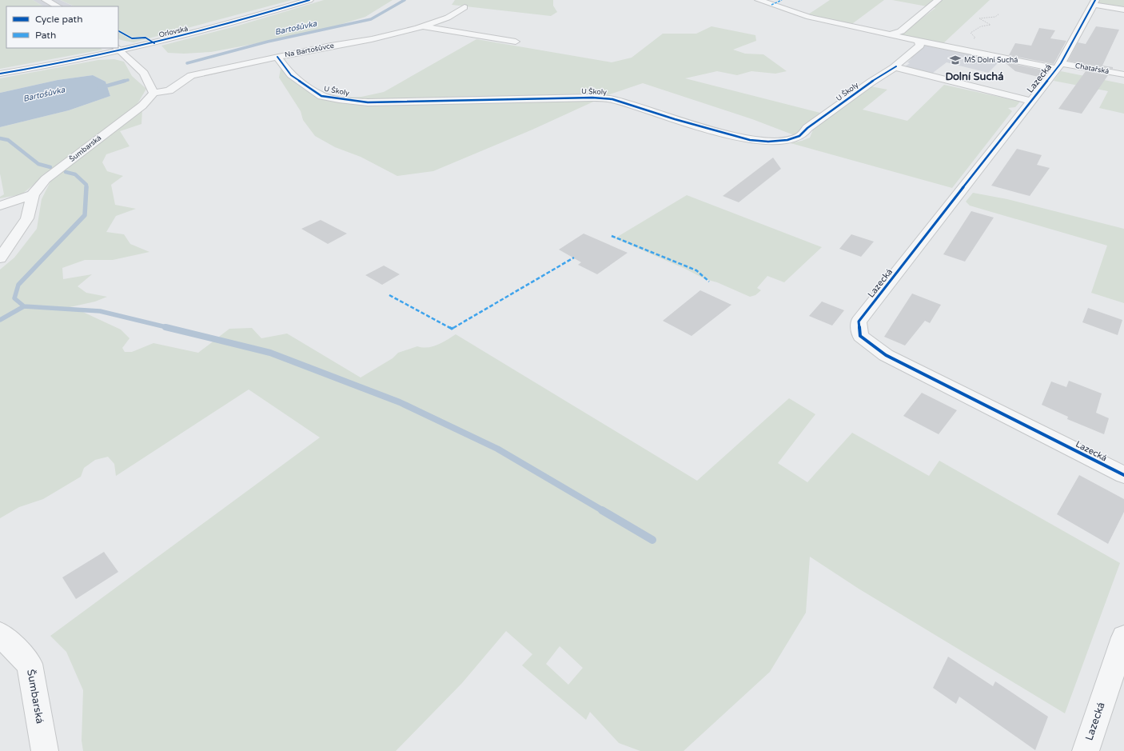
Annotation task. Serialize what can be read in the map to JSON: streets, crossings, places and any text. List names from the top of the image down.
{
  "streets": {
    "street": [
      "Orlovská",
      "Na Bartošůvce",
      "Chatařská",
      "Lazecká",
      "U Školy",
      "Šumbarská"
    ]
  },
  "crossings": [
    ["Na Bartošůvce", "U Školy"],
    ["Na Bartošůvce", "Šumbarská"],
    ["Chatařská", "Lazecká"],
    ["Chatařská", "U Školy"]
  ],
  "districts": ["Dolní Suchá"],
  "water": ["Bartošůvka"],
  "places": {
    "school or university": ["MŠ Dolní Suchá"]
  },
  "legend": ["Cycle path", "Path"]
}
